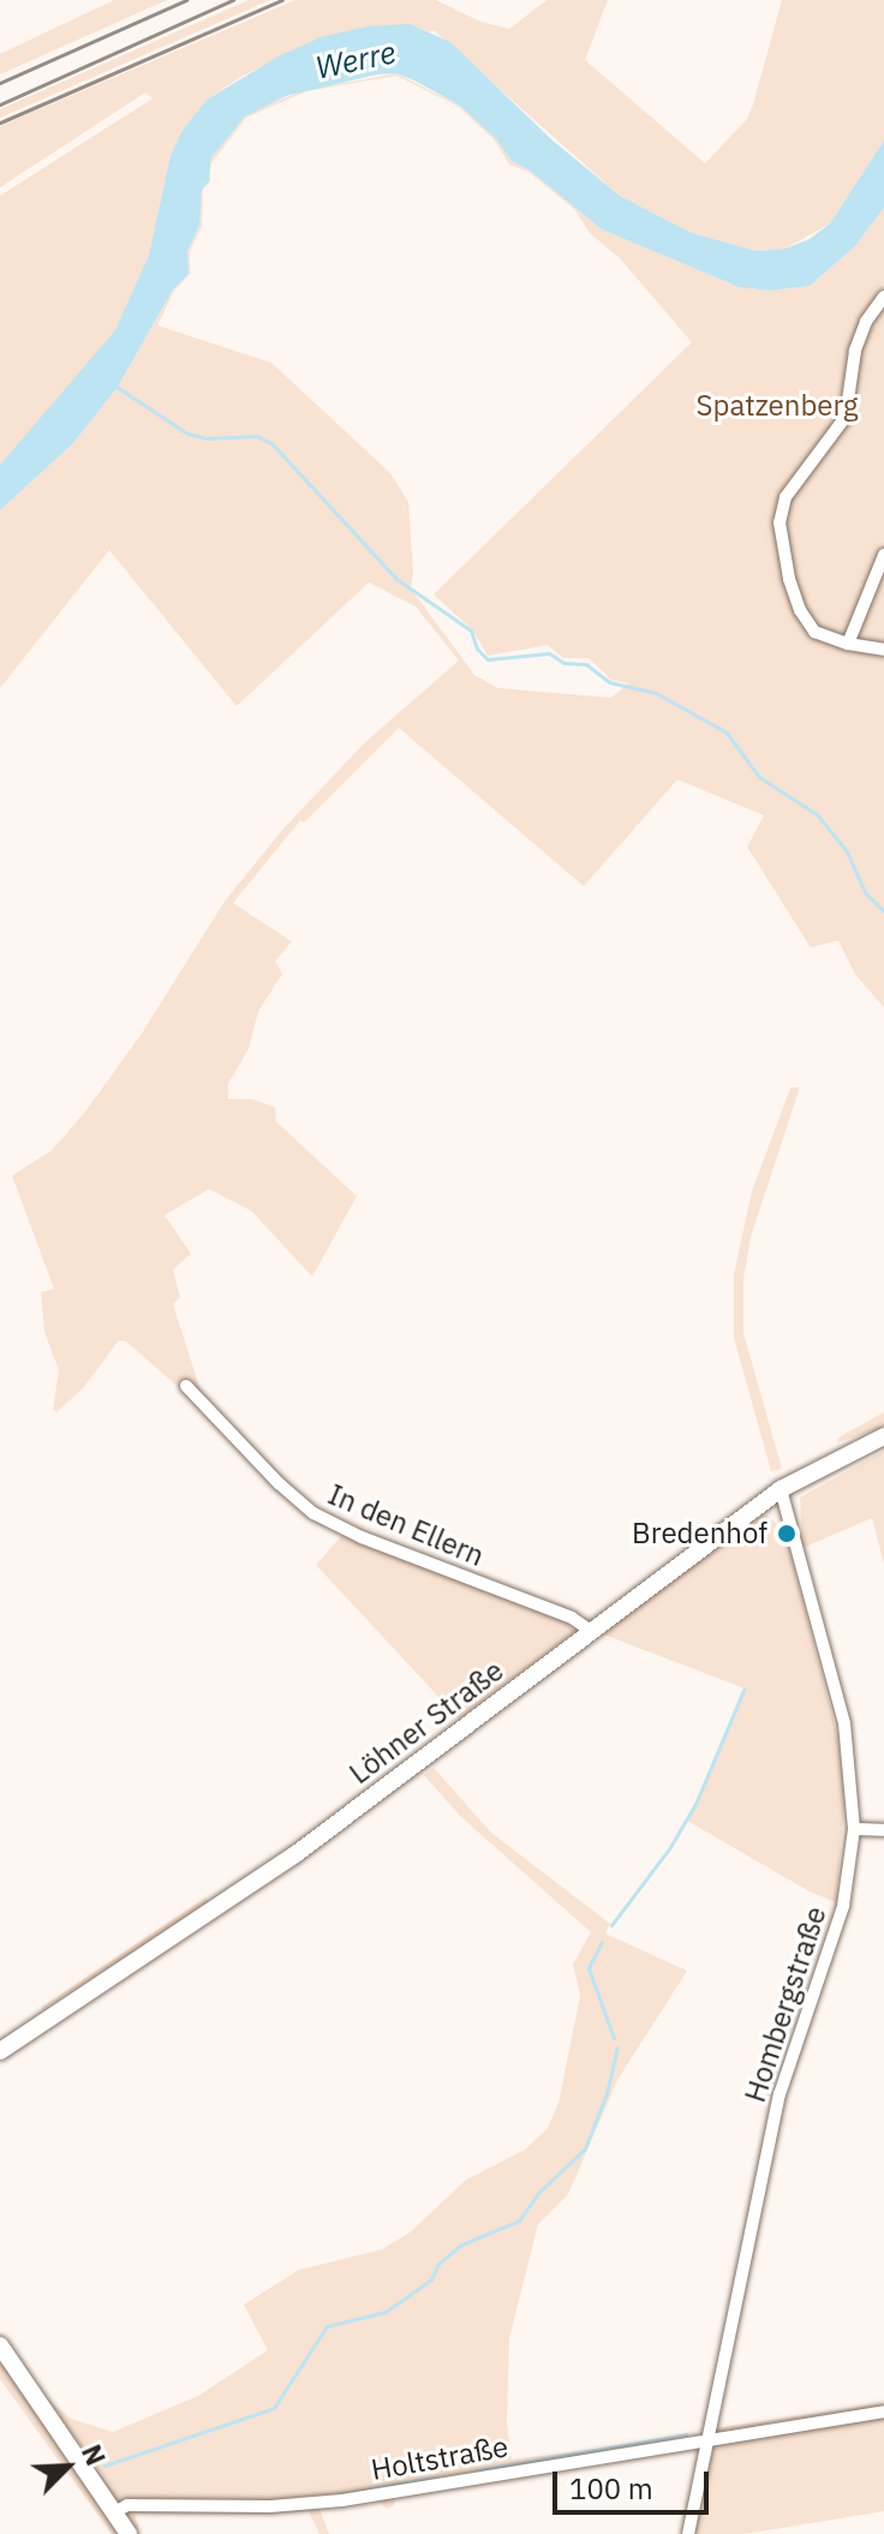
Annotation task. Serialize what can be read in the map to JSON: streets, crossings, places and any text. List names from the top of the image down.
{
  "streets": {
    "main road": ["Löhner Straße"],
    "street": ["In den Ellern", "Hombergstraße", "Holtstraße"]
  },
  "crossings": [
    ["In den Ellern", "Löhner Straße"],
    ["Löhner Straße", "Hombergstraße"],
    ["Hombergstraße", "Holtstraße"]
  ],
  "water": ["Werre"],
  "parks": ["Spatzenberg"],
  "places": ["Bredenhof"],
  "scale_bar": "100 m",
  "north": "top right"
}
